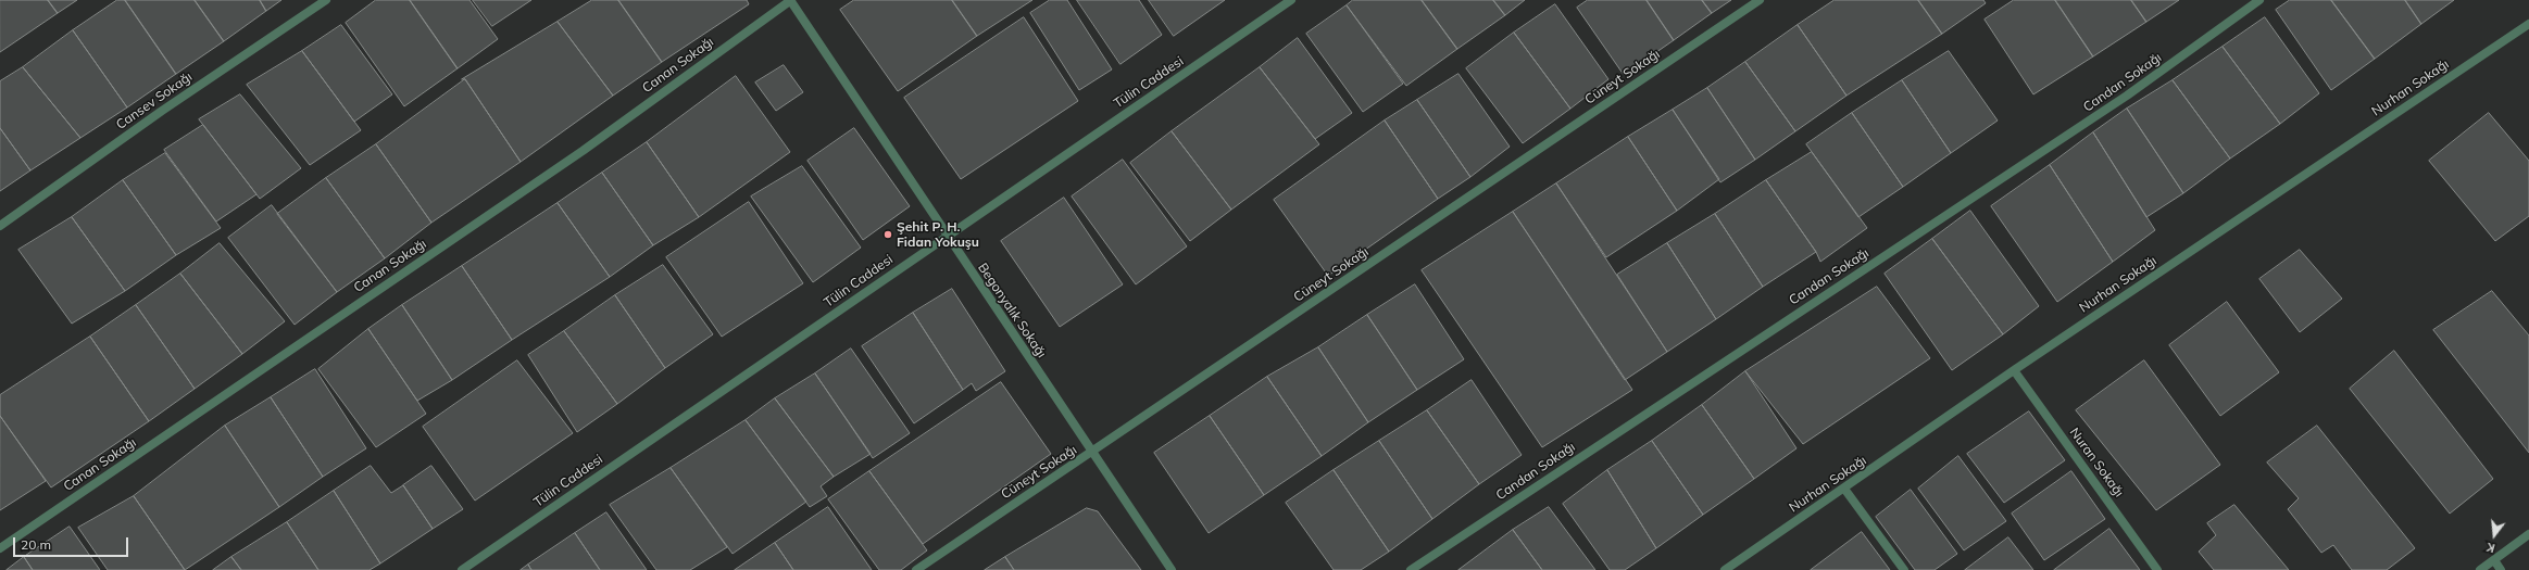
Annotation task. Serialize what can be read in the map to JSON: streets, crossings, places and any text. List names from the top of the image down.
{
  "streets": {
    "street": [
      "Canan Sokağı",
      "Cüneyt Sokağı",
      "Tülin Caddesi",
      "Candan Sokağı",
      "Nurhan Sokağı",
      "Cansev Sokağı",
      "Begonyalık Sokağı",
      "Nuran Sokağı"
    ]
  },
  "crossings": [
    ["Canan Sokağı", "Begonyalık Sokağı"],
    ["Cüneyt Sokağı", "Begonyalık Sokağı"],
    ["Tülin Caddesi", "Begonyalık Sokağı"],
    ["Nurhan Sokağı", "Nuran Sokağı"]
  ],
  "places": ["Şehit P. H. Fidan Yokuşu"],
  "scale_bar": "20 m",
  "north": "bottom"
}
